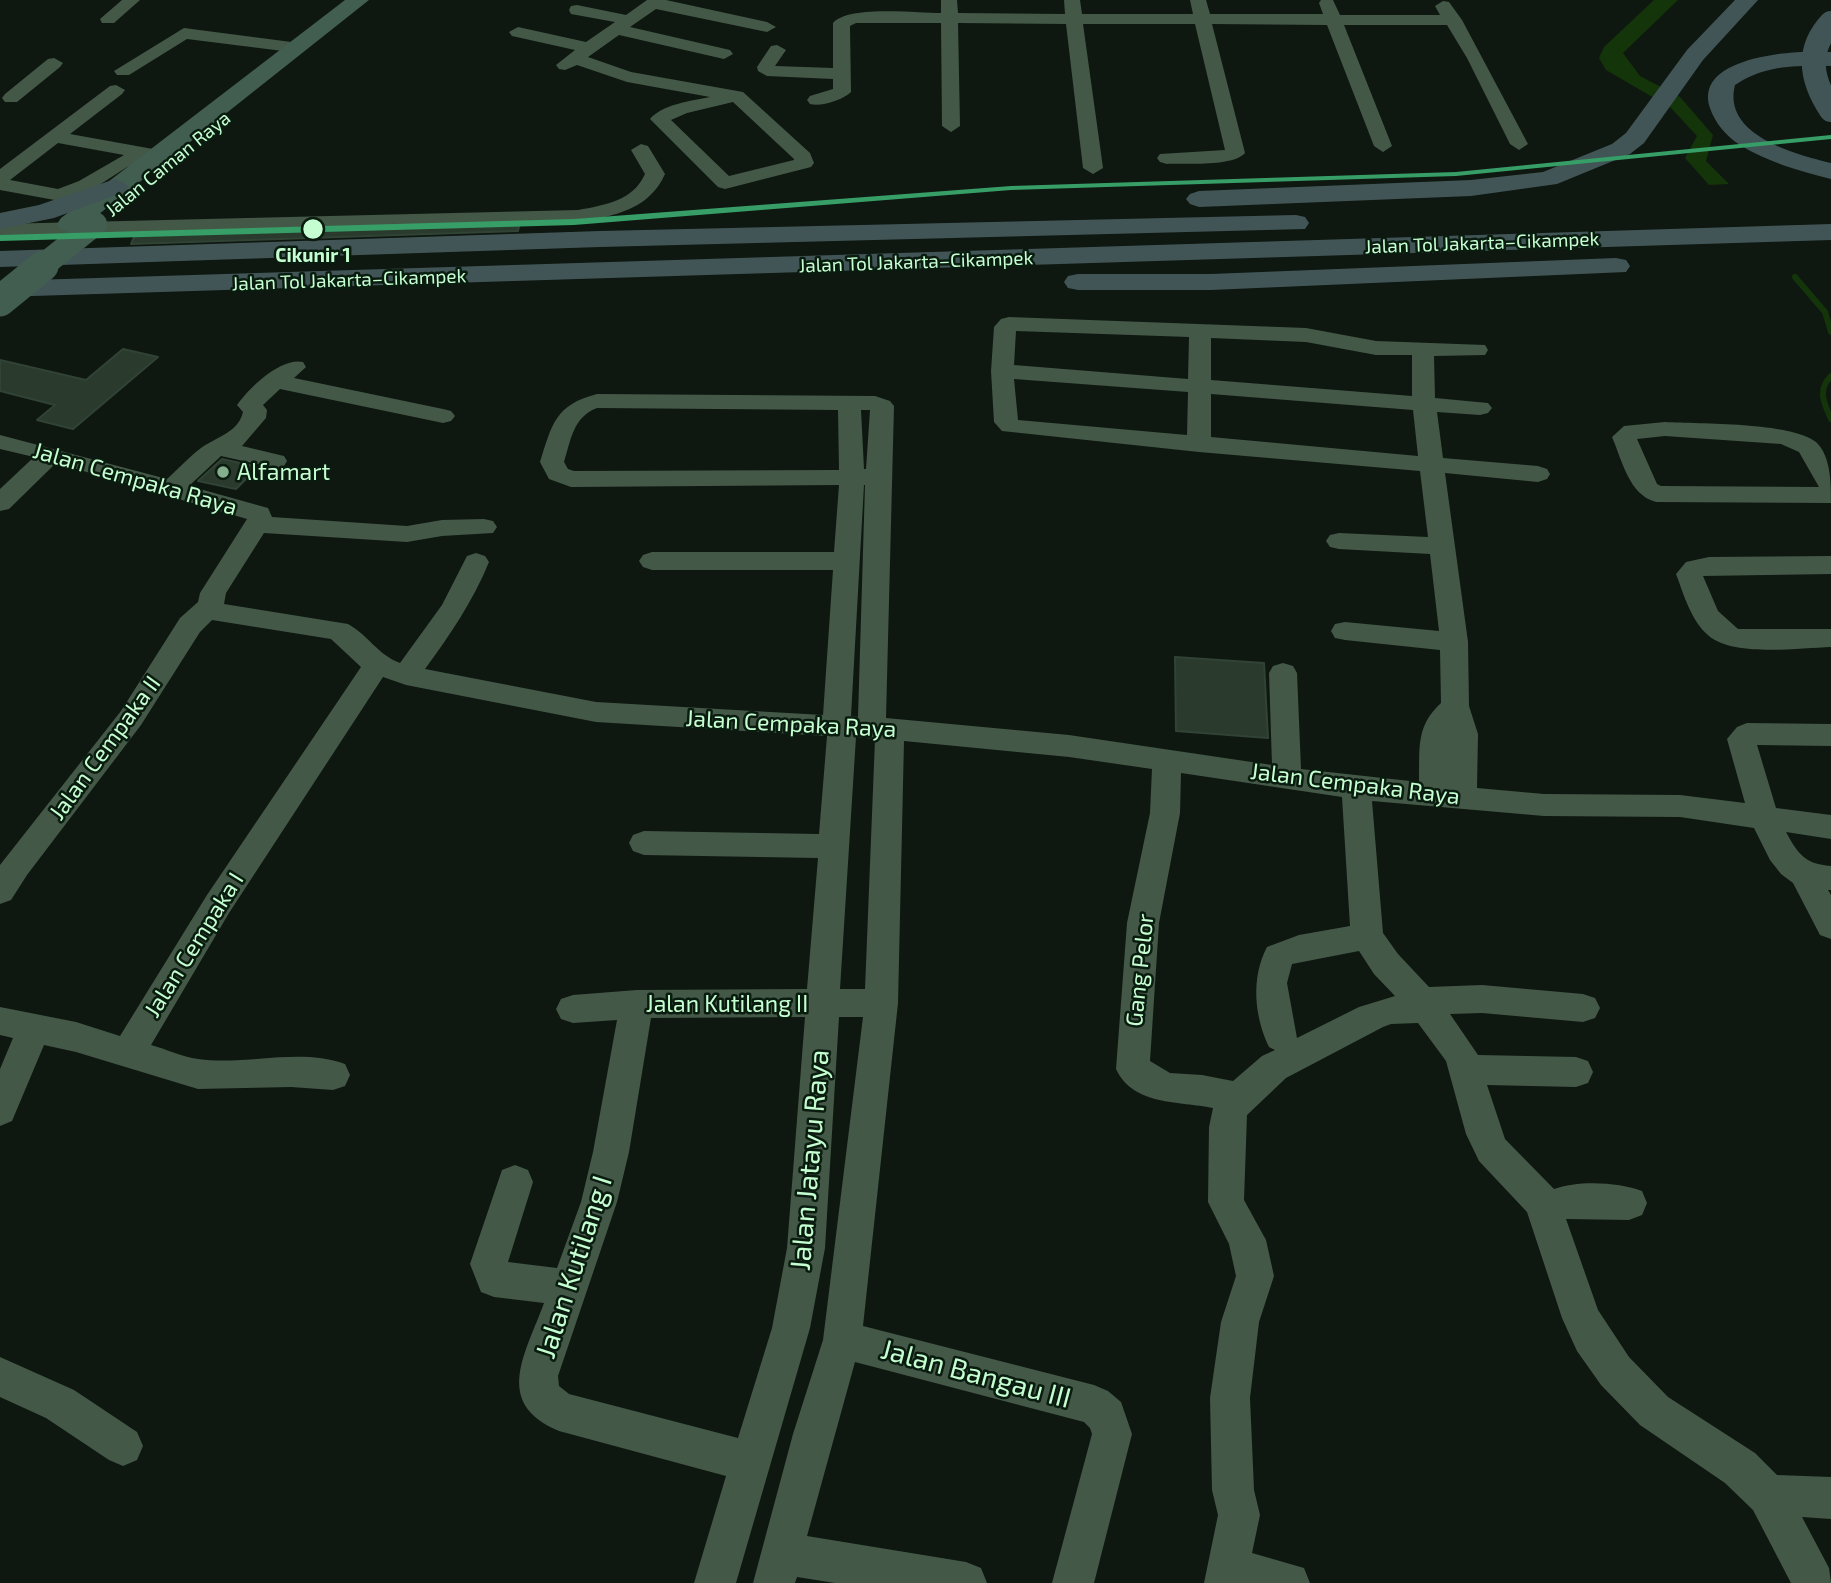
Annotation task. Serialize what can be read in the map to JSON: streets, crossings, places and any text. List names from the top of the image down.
{
  "streets": {
    "highway": ["Jalan Tol Jakarta–Cikampek"],
    "main road": ["Jalan Caman Raya"],
    "street": [
      "Jalan Cempaka Raya",
      "Jalan Cempaka II",
      "Jalan Cempaka I",
      "Gang Pelor",
      "Jalan Kutilang II",
      "Jalan Jatayu Raya",
      "Jalan Kutilang I",
      "Jalan Bangau III"
    ]
  },
  "crossings": [
    ["Jalan Cempaka Raya", "Jalan Cempaka II"],
    ["Jalan Cempaka Raya", "Jalan Cempaka I"],
    ["Jalan Cempaka Raya", "Gang Pelor"],
    ["Jalan Cempaka Raya", "Jalan Jatayu Raya"],
    ["Jalan Kutilang II", "Jalan Jatayu Raya"],
    ["Jalan Kutilang II", "Jalan Kutilang I"],
    ["Jalan Jatayu Raya", "Jalan Kutilang I"],
    ["Jalan Jatayu Raya", "Jalan Bangau III"]
  ],
  "places": ["Cikunir 1", "Alfamart"]
}
